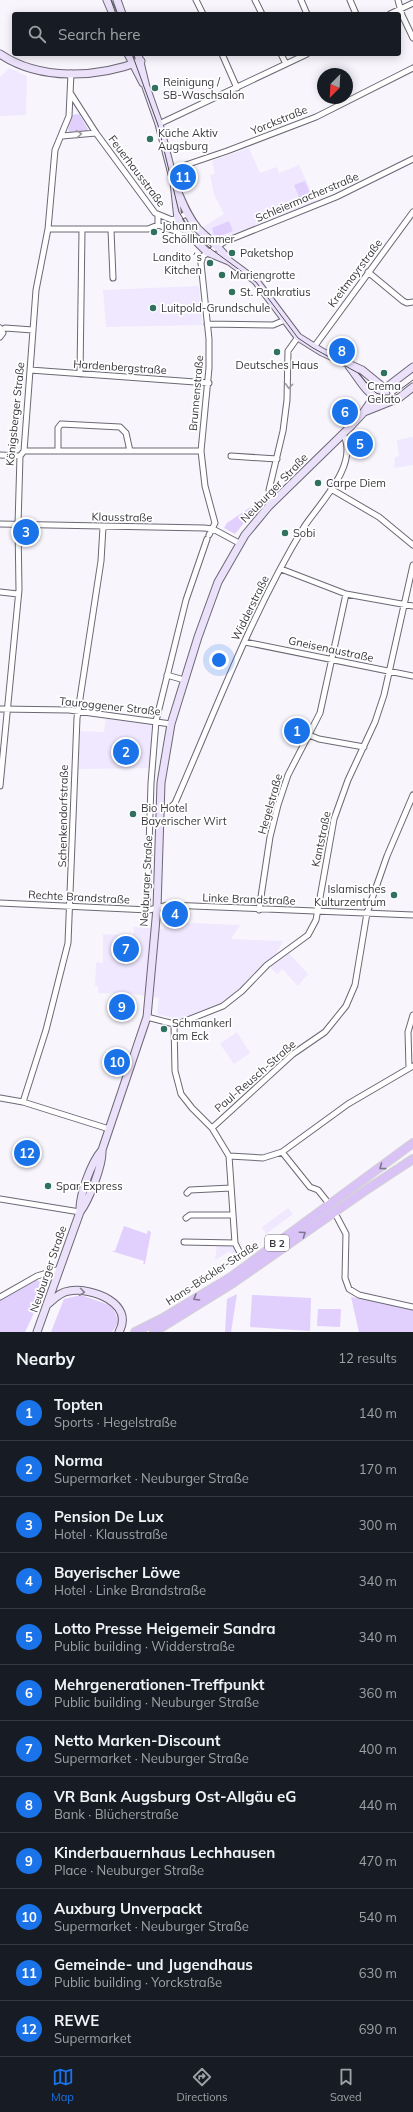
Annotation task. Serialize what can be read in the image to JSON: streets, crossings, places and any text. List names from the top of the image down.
{
  "streets": {
    "main road": ["B 2", "Hans-Böckler-Straße"],
    "street": [
      "Yorckstraße",
      "Feuerhausstraße",
      "Schleiermacherstraße",
      "Kreitmayrstraße",
      "Hardenbergstraße",
      "Brunnenstraße",
      "Königsberger Straße",
      "Neuburger Straße",
      "Klausstraße",
      "Widderstraße",
      "Gneisenaustraße",
      "Tauroggener Straße",
      "Hegelstraße",
      "Schenkendorfstraße",
      "Kantstraße",
      "Rechte Brandstraße",
      "Linke Brandstraße",
      "Paul-Reusch-Straße"
    ]
  },
  "crossings": [
    ["Feuerhausstraße", "Königsberger Straße"],
    ["Schleiermacherstraße", "Brunnenstraße"],
    ["Hardenbergstraße", "Brunnenstraße"],
    ["Hardenbergstraße", "Königsberger Straße"],
    ["Brunnenstraße", "Klausstraße"],
    ["Königsberger Straße", "Klausstraße"],
    ["Königsberger Straße", "Tauroggener Straße"],
    ["Neuburger Straße", "Klausstraße"],
    ["Neuburger Straße", "Widderstraße"],
    ["Neuburger Straße", "Tauroggener Straße"],
    ["Neuburger Straße", "Rechte Brandstraße"],
    ["Neuburger Straße", "Linke Brandstraße"],
    ["Klausstraße", "Schenkendorfstraße"],
    ["Widderstraße", "Gneisenaustraße"],
    ["Gneisenaustraße", "Hegelstraße"],
    ["Gneisenaustraße", "Kantstraße"],
    ["Tauroggener Straße", "Schenkendorfstraße"],
    ["Hegelstraße", "Linke Brandstraße"],
    ["Schenkendorfstraße", "Rechte Brandstraße"],
    ["Kantstraße", "Linke Brandstraße"],
    ["Rechte Brandstraße", "Linke Brandstraße"],
    ["Linke Brandstraße", "Paul-Reusch-Straße"]
  ],
  "places": [
    "Reinigung / SB-Waschsalon",
    "Küche Aktiv Augsburg",
    "Johann Schöllhammer",
    "Paketshop",
    "Landito´s Kitchen",
    "Mariengrotte",
    "St. Pankratius",
    "Luitpold-Grundschule",
    "Deutsches Haus",
    "Crema Gelato",
    "Carpe Diem",
    "Sobi",
    "Bio Hotel Bayerischer Wirt",
    "Islamisches Kulturzentrum",
    "Schmankerl am Eck",
    "Spar Express"
  ],
  "north": "bottom left",
  "page": {
    "search": "Search here",
    "pins": [
      "11",
      "8",
      "6",
      "5",
      "3",
      "1",
      "2",
      "4",
      "7",
      "9",
      "10",
      "12"
    ],
    "heading": ["Nearby", "12 results"],
    "list": [
      {
        "mark": "1",
        "name": "Topten",
        "note": "Sports · Hegelstraße",
        "value": "140 m"
      },
      {
        "mark": "2",
        "name": "Norma",
        "note": "Supermarket · Neuburger Straße",
        "value": "170 m"
      },
      {
        "mark": "3",
        "name": "Pension De Lux",
        "note": "Hotel · Klausstraße",
        "value": "300 m"
      },
      {
        "mark": "4",
        "name": "Bayerischer Löwe",
        "note": "Hotel · Linke Brandstraße",
        "value": "340 m"
      },
      {
        "mark": "5",
        "name": "Lotto Presse Heigemeir Sandra",
        "note": "Public building · Widderstraße",
        "value": "340 m"
      },
      {
        "mark": "6",
        "name": "Mehrgenerationen-Treffpunkt",
        "note": "Public building · Neuburger Straße",
        "value": "360 m"
      },
      {
        "mark": "7",
        "name": "Netto Marken-Discount",
        "note": "Supermarket · Neuburger Straße",
        "value": "400 m"
      },
      {
        "mark": "8",
        "name": "VR Bank Augsburg Ost-Allgäu eG",
        "note": "Bank · Blücherstraße",
        "value": "440 m"
      },
      {
        "mark": "9",
        "name": "Kinderbauernhaus Lechhausen",
        "note": "Place · Neuburger Straße",
        "value": "470 m"
      },
      {
        "mark": "10",
        "name": "Auxburg Unverpackt",
        "note": "Supermarket · Neuburger Straße",
        "value": "540 m"
      },
      {
        "mark": "11",
        "name": "Gemeinde- und Jugendhaus",
        "note": "Public building · Yorckstraße",
        "value": "630 m"
      },
      {
        "mark": "12",
        "name": "REWE",
        "note": "Supermarket",
        "value": "690 m"
      }
    ],
    "nav": ["Map", "Directions", "Saved"]
  }
}
